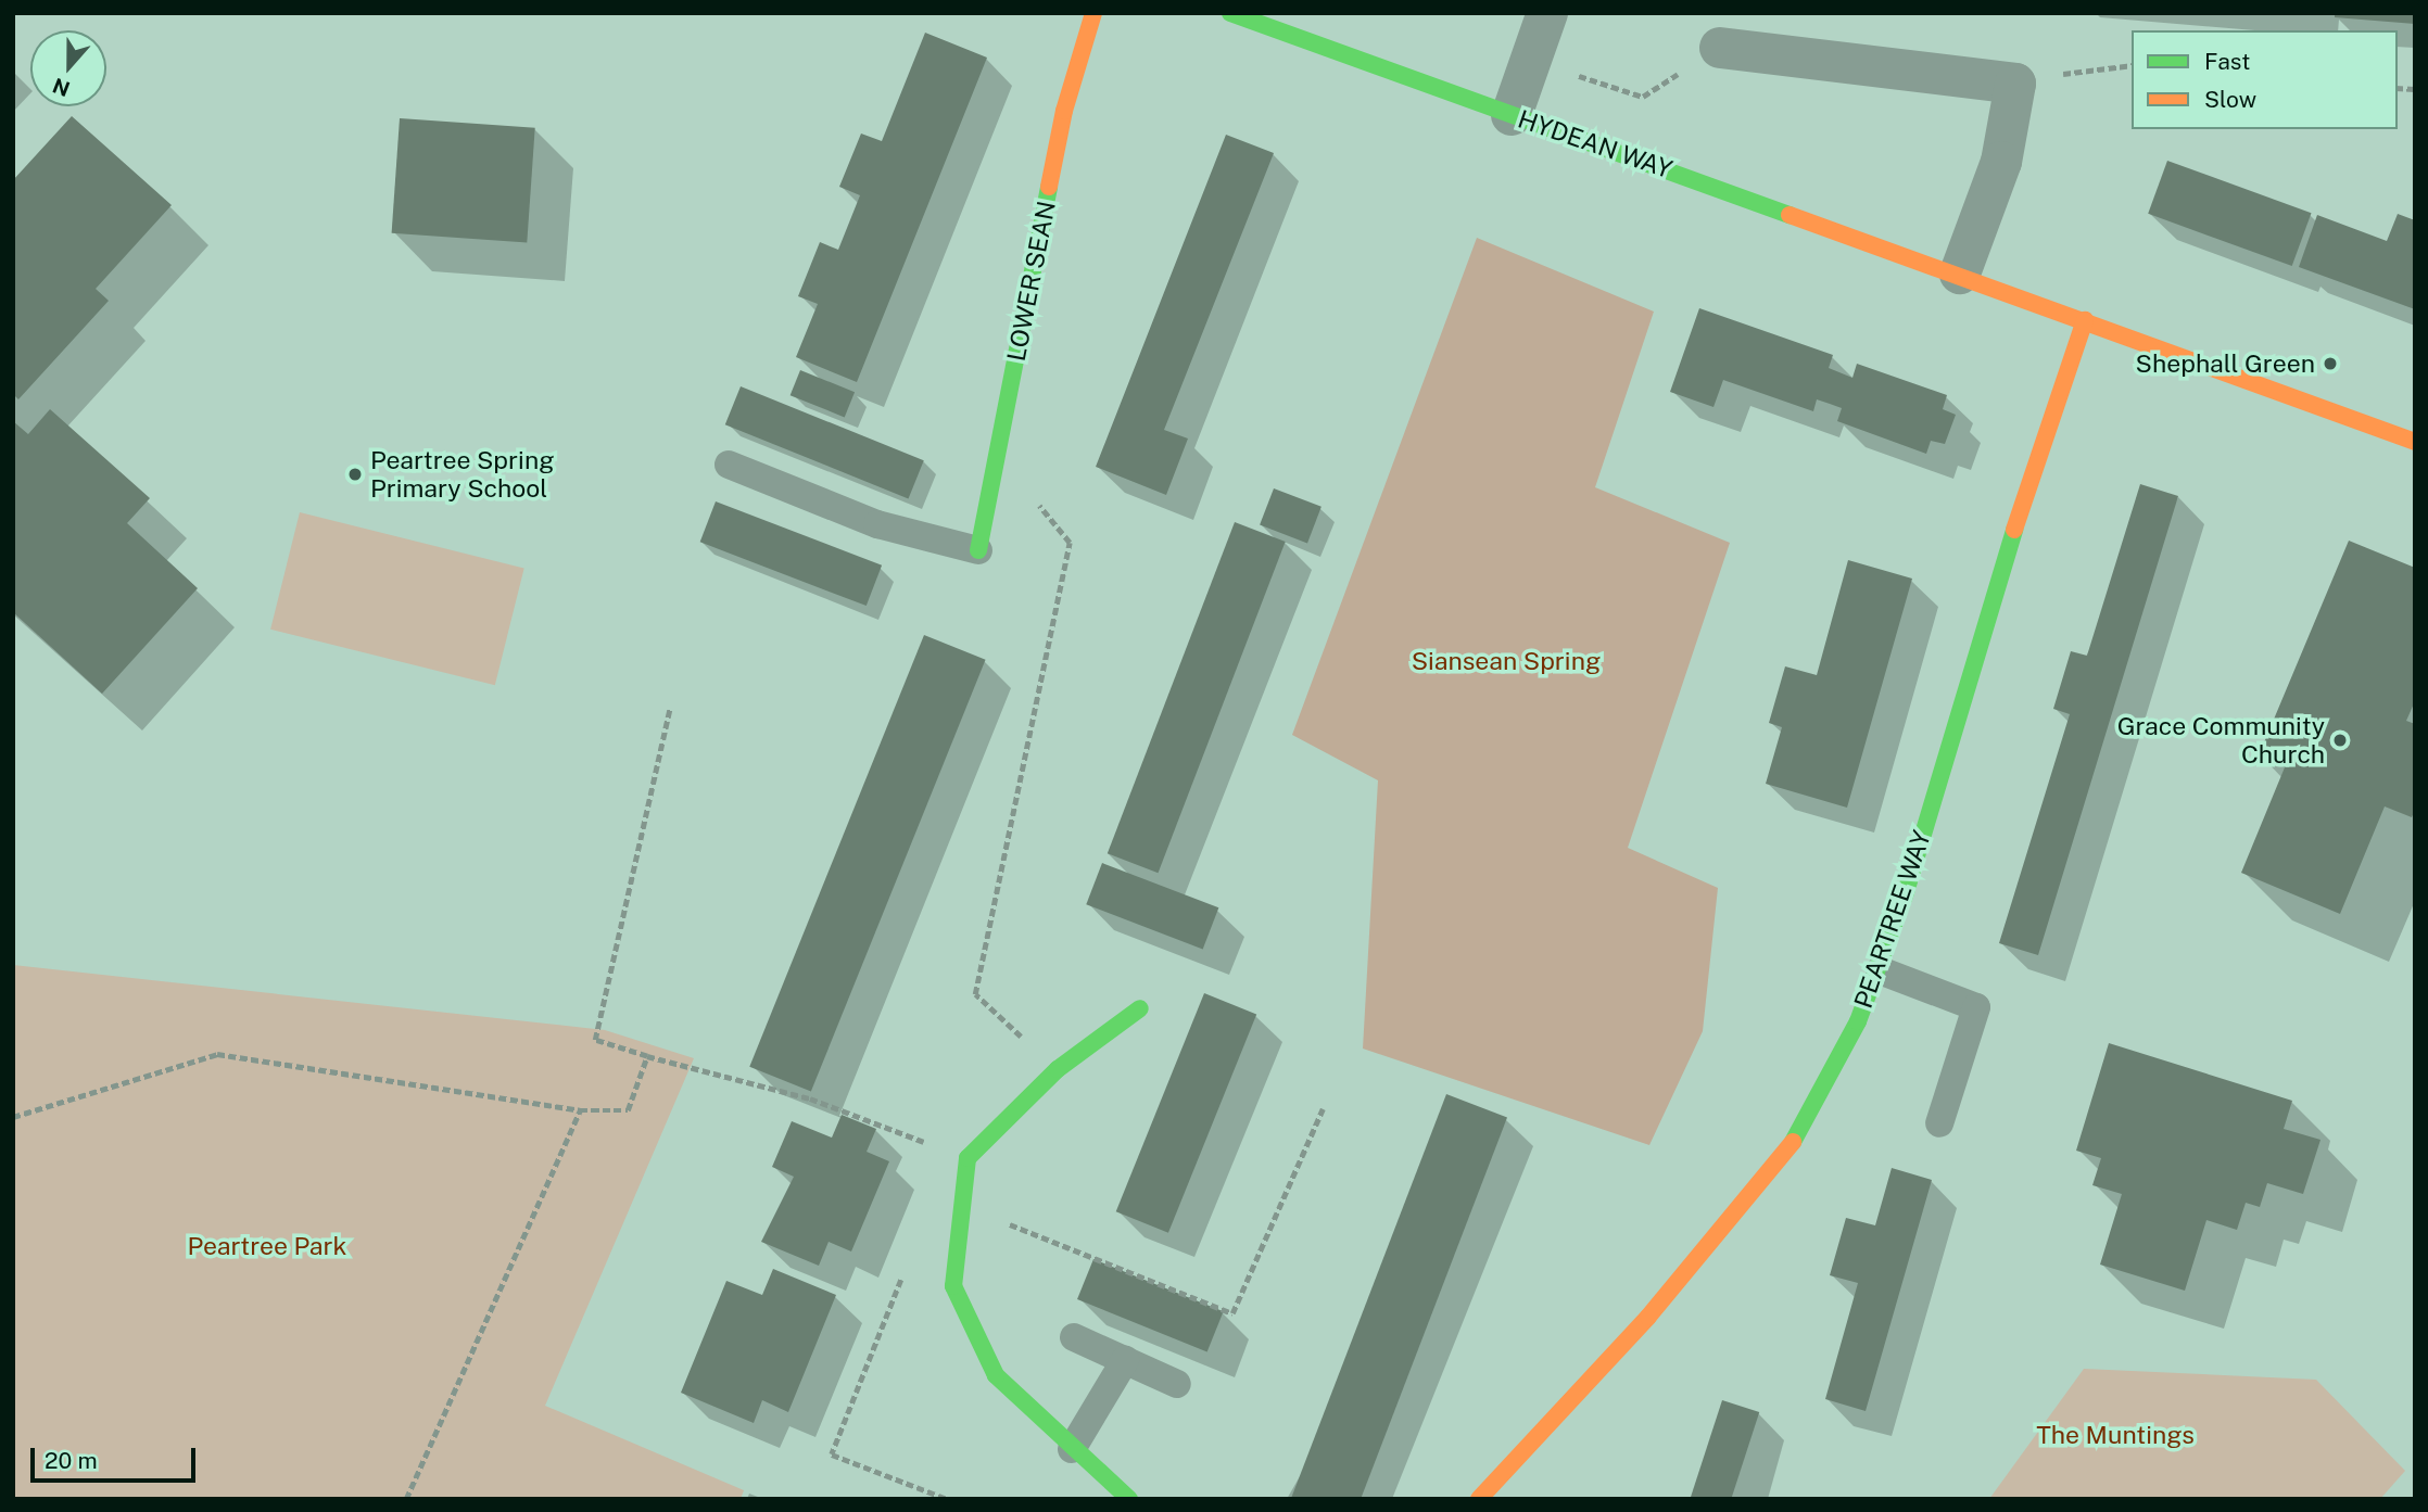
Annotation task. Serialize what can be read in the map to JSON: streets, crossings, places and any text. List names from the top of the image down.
{
  "streets": {
    "street": ["HYDEAN WAY", "LOWER SEAN", "PEARTREE WAY"]
  },
  "crossings": [
    ["HYDEAN WAY", "PEARTREE WAY"]
  ],
  "parks": ["Siansean Spring", "Peartree Park", "The Muntings"],
  "places": ["Shephall Green", "Peartree Spring Primary School", "Grace Community Church"],
  "legend": ["Fast", "Slow"],
  "scale_bar": "20 m",
  "north": "bottom"
}
